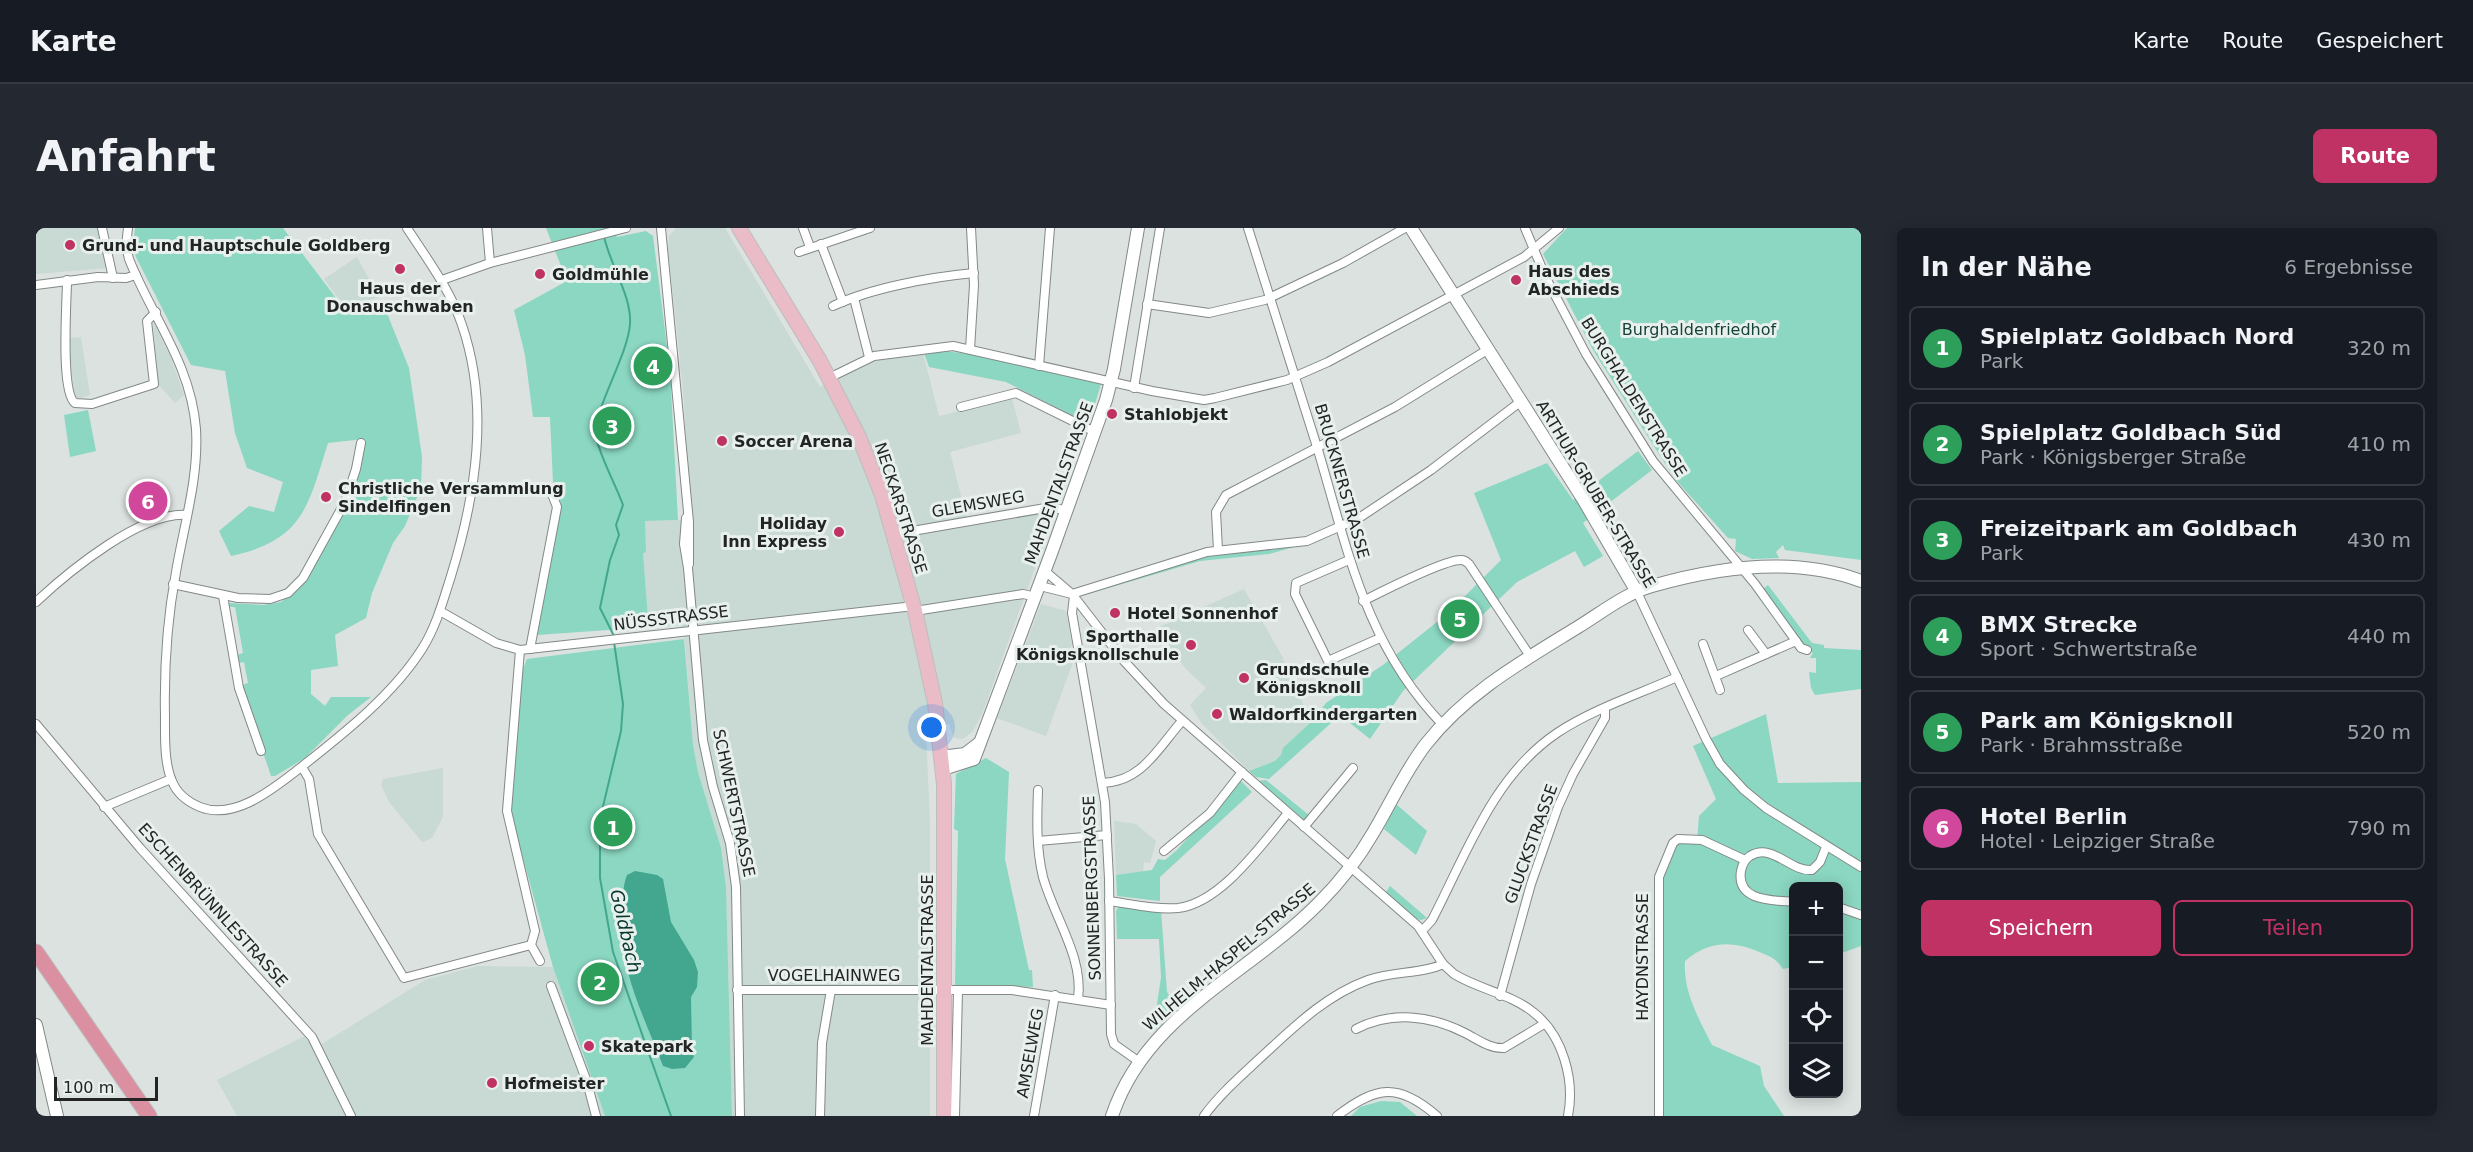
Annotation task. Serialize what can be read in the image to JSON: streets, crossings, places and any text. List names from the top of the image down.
{
  "streets": {
    "main road": ["MAHDENTALSTRASSE", "NECKARSTRASSE"],
    "street": [
      "BURGHALDENSTRASSE",
      "BRUCKNERSTRASSE",
      "ARTHUR-GRUBER-STRASSE",
      "GLEMSWEG",
      "NÜSSSTRASSE",
      "SCHWERTSTRASSE",
      "GLUCKSTRASSE",
      "SONNENBERGSTRASSE",
      "ESCHENBRÜNNLESTRASSE",
      "WILHELM-HASPEL-STRASSE",
      "HAYDNSTRASSE",
      "VOGELHAINWEG",
      "AMSELWEG"
    ]
  },
  "crossings": [
    ["BURGHALDENSTRASSE", "WILHELM-HASPEL-STRASSE"],
    ["BRUCKNERSTRASSE", "WILHELM-HASPEL-STRASSE"],
    ["MAHDENTALSTRASSE", "GLEMSWEG"],
    ["MAHDENTALSTRASSE", "NECKARSTRASSE"],
    ["MAHDENTALSTRASSE", "NÜSSSTRASSE"],
    ["MAHDENTALSTRASSE", "VOGELHAINWEG"],
    ["ARTHUR-GRUBER-STRASSE", "WILHELM-HASPEL-STRASSE"],
    ["GLEMSWEG", "NECKARSTRASSE"],
    ["NECKARSTRASSE", "NÜSSSTRASSE"],
    ["NÜSSSTRASSE", "SCHWERTSTRASSE"],
    ["NÜSSSTRASSE", "SONNENBERGSTRASSE"],
    ["SCHWERTSTRASSE", "VOGELHAINWEG"],
    ["SONNENBERGSTRASSE", "WILHELM-HASPEL-STRASSE"],
    ["SONNENBERGSTRASSE", "VOGELHAINWEG"],
    ["VOGELHAINWEG", "AMSELWEG"]
  ],
  "water": ["Goldbach"],
  "parks": ["Burghaldenfriedhof"],
  "places": [
    "Grund- und Hauptschule Goldberg",
    "Haus der Donauschwaben",
    "Goldmühle",
    "Haus des Abschieds",
    "Stahlobjekt",
    "Soccer Arena",
    "Christliche Versammlung Sindelfingen",
    "Holiday Inn Express",
    "Hotel Sonnenhof",
    "Sporthalle Königsknollschule",
    "Grundschule Königsknoll",
    "Waldorfkindergarten",
    "Skatepark",
    "Hofmeister"
  ],
  "scale_bar": "100 m",
  "page": {
    "header": "Karte",
    "nav": ["Karte", "Route", "Gespeichert"],
    "buttons": [
      "Route",
      ["Speichern", "Teilen"]
    ],
    "title": "Anfahrt",
    "heading": ["In der Nähe", "6 Ergebnisse"],
    "list": [
      {
        "mark": "1",
        "name": "Spielplatz Goldbach Nord",
        "note": "Park",
        "value": "320 m"
      },
      {
        "mark": "2",
        "name": "Spielplatz Goldbach Süd",
        "note": "Park · Königsberger Straße",
        "value": "410 m"
      },
      {
        "mark": "3",
        "name": "Freizeitpark am Goldbach",
        "note": "Park",
        "value": "430 m"
      },
      {
        "mark": "4",
        "name": "BMX Strecke",
        "note": "Sport · Schwertstraße",
        "value": "440 m"
      },
      {
        "mark": "5",
        "name": "Park am Königsknoll",
        "note": "Park · Brahmsstraße",
        "value": "520 m"
      },
      {
        "mark": "6",
        "name": "Hotel Berlin",
        "note": "Hotel · Leipziger Straße",
        "value": "790 m"
      }
    ],
    "pins": [
      "4",
      "3",
      "6",
      "5",
      "1",
      "2"
    ],
    "map_buttons": ["+", "−"],
    "scale": "100 m"
  }
}
